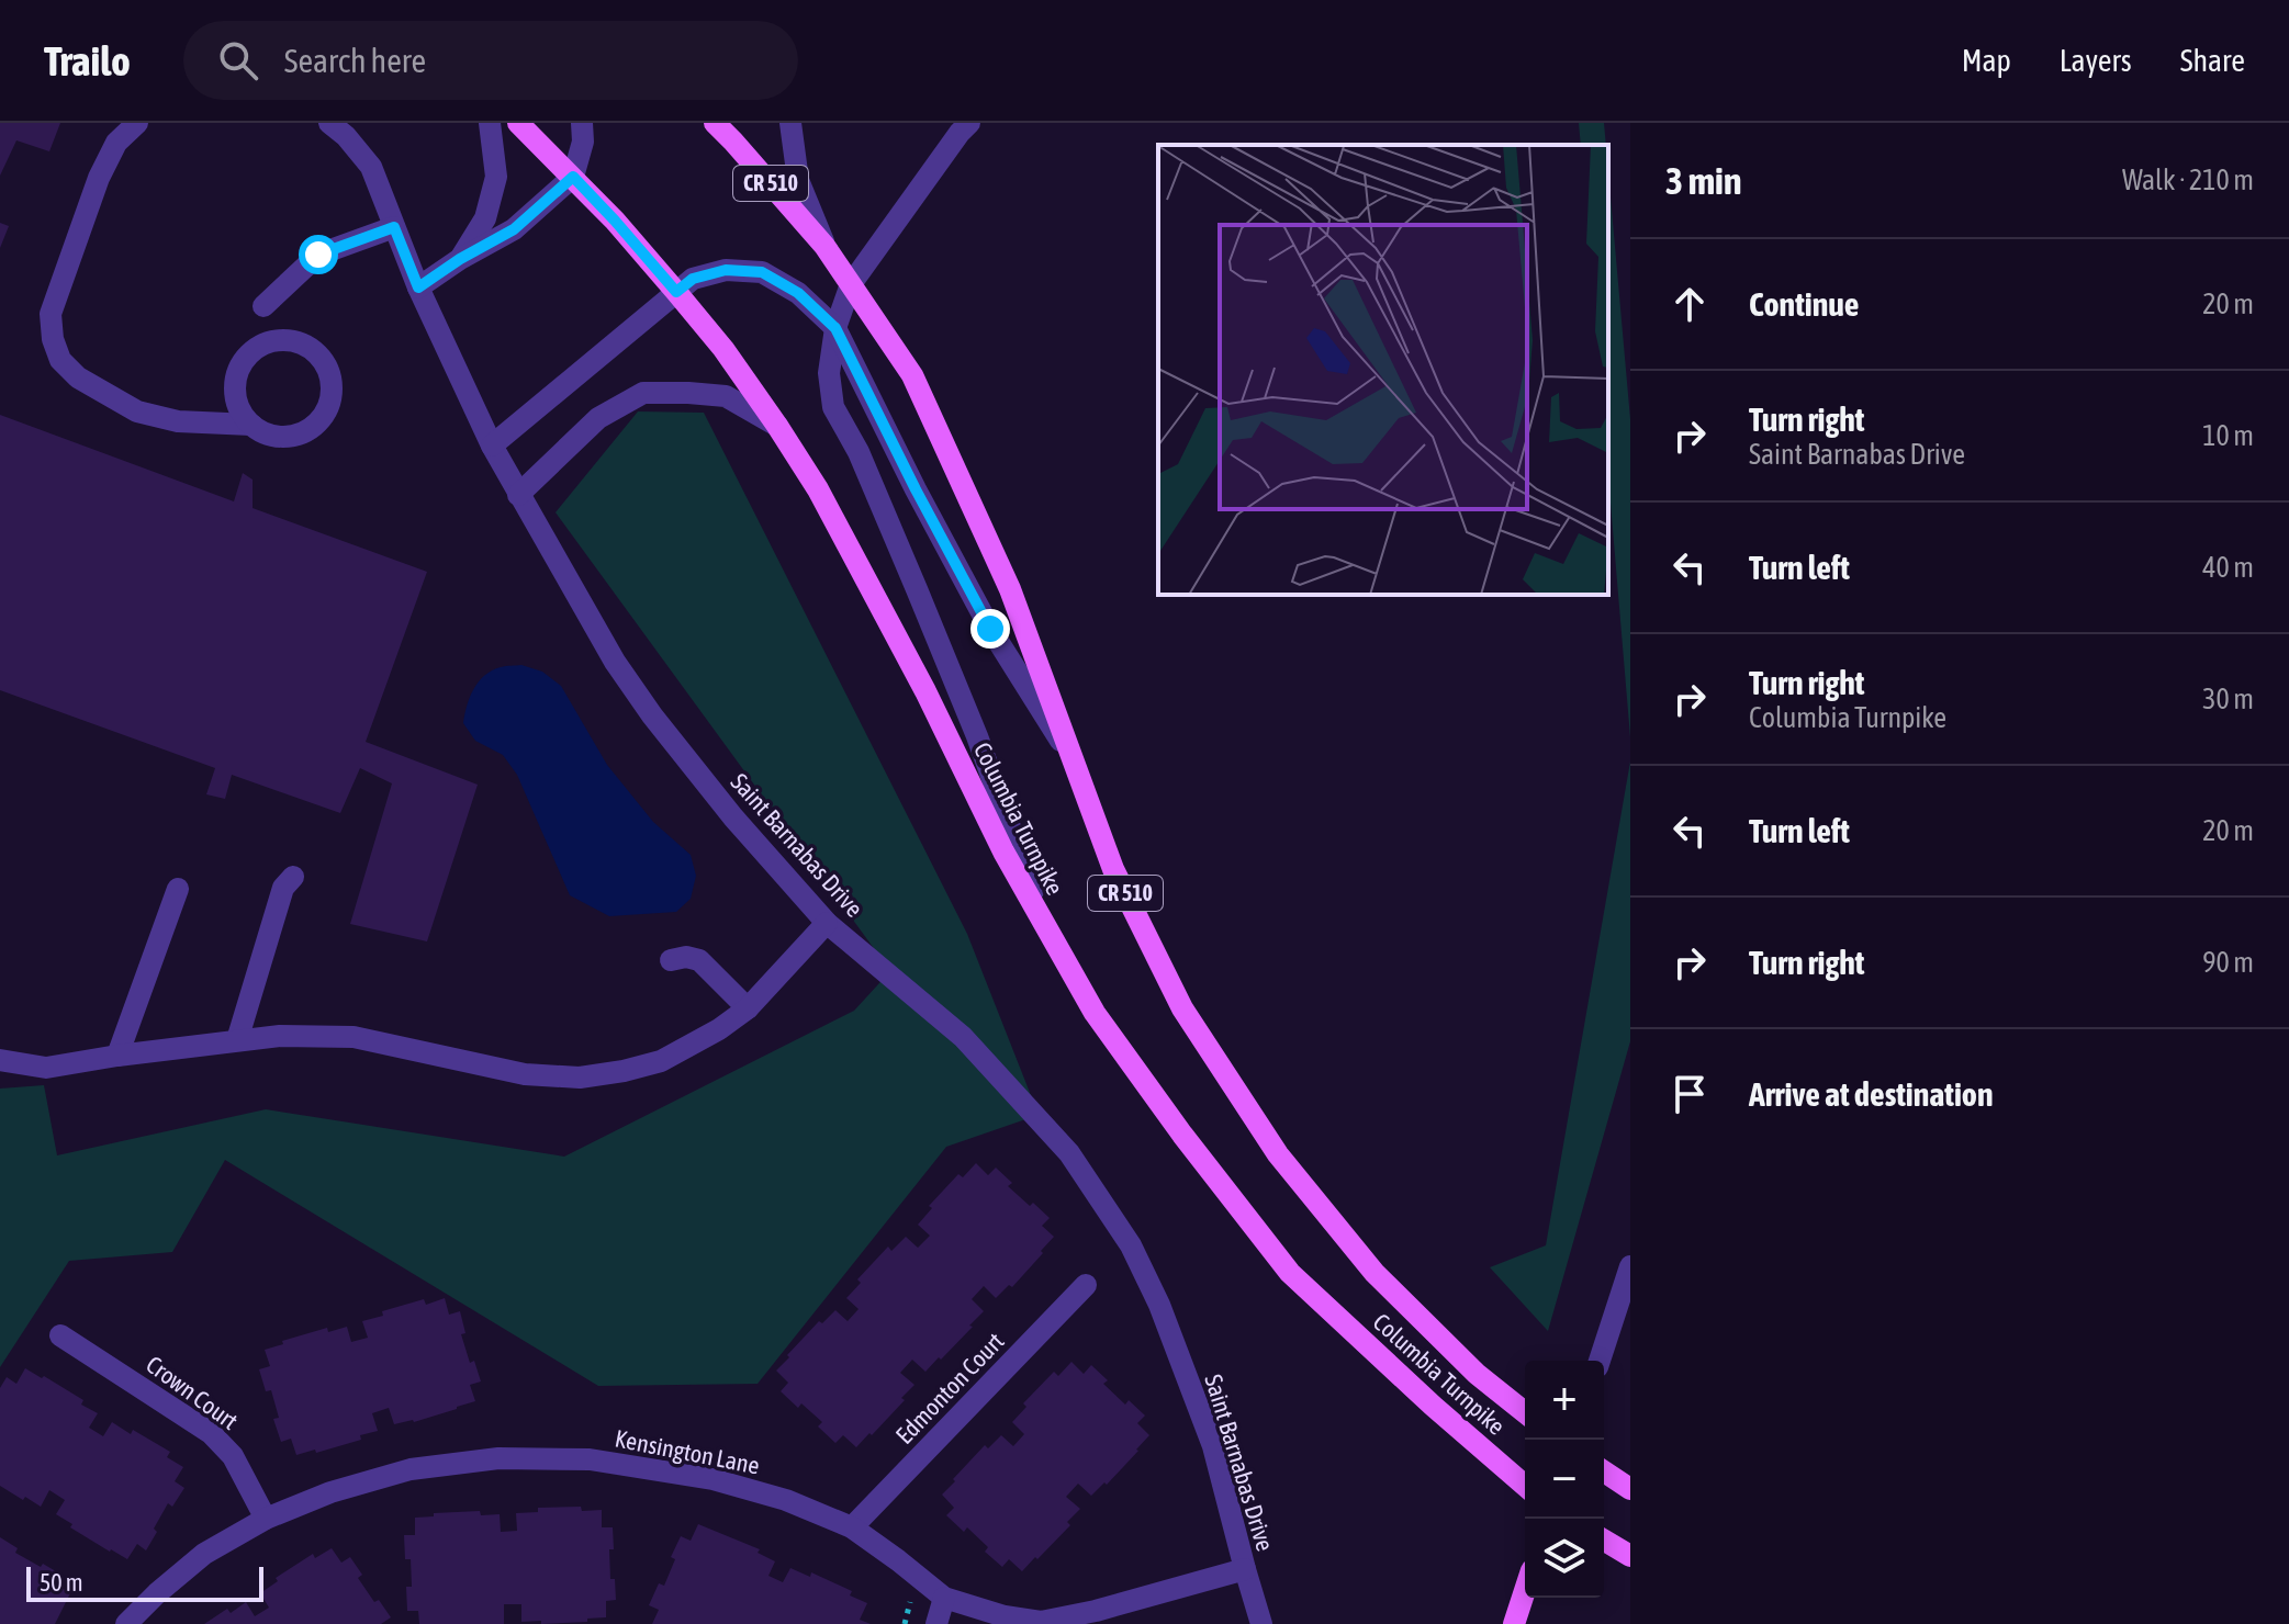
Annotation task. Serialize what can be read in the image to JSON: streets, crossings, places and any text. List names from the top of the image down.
{
  "streets": {
    "main road": ["CR 510", "Columbia Turnpike"],
    "street": [
      "Saint Barnabas Drive",
      "Edmonton Court",
      "Crown Court",
      "Kensington Lane"
    ]
  },
  "crossings": [
    ["Saint Barnabas Drive", "Kensington Lane"],
    ["Edmonton Court", "Kensington Lane"],
    ["Crown Court", "Kensington Lane"]
  ],
  "scale_bar": "50 m",
  "page": {
    "header": "Trailo",
    "search": "Search here",
    "nav": ["Map", "Layers", "Share"],
    "heading": ["3 min", "Walk · 210 m"],
    "list": [
      ["Continue", "20 m"],
      ["Turn right", "Saint Barnabas Drive", "10 m"],
      ["Turn left", "40 m"],
      ["Turn right", "Columbia Turnpike", "30 m"],
      ["Turn left", "20 m"],
      ["Turn right", "90 m"],
      "Arrive at destination"
    ],
    "map_buttons": ["+", "−"],
    "scale": "50 m"
  }
}
